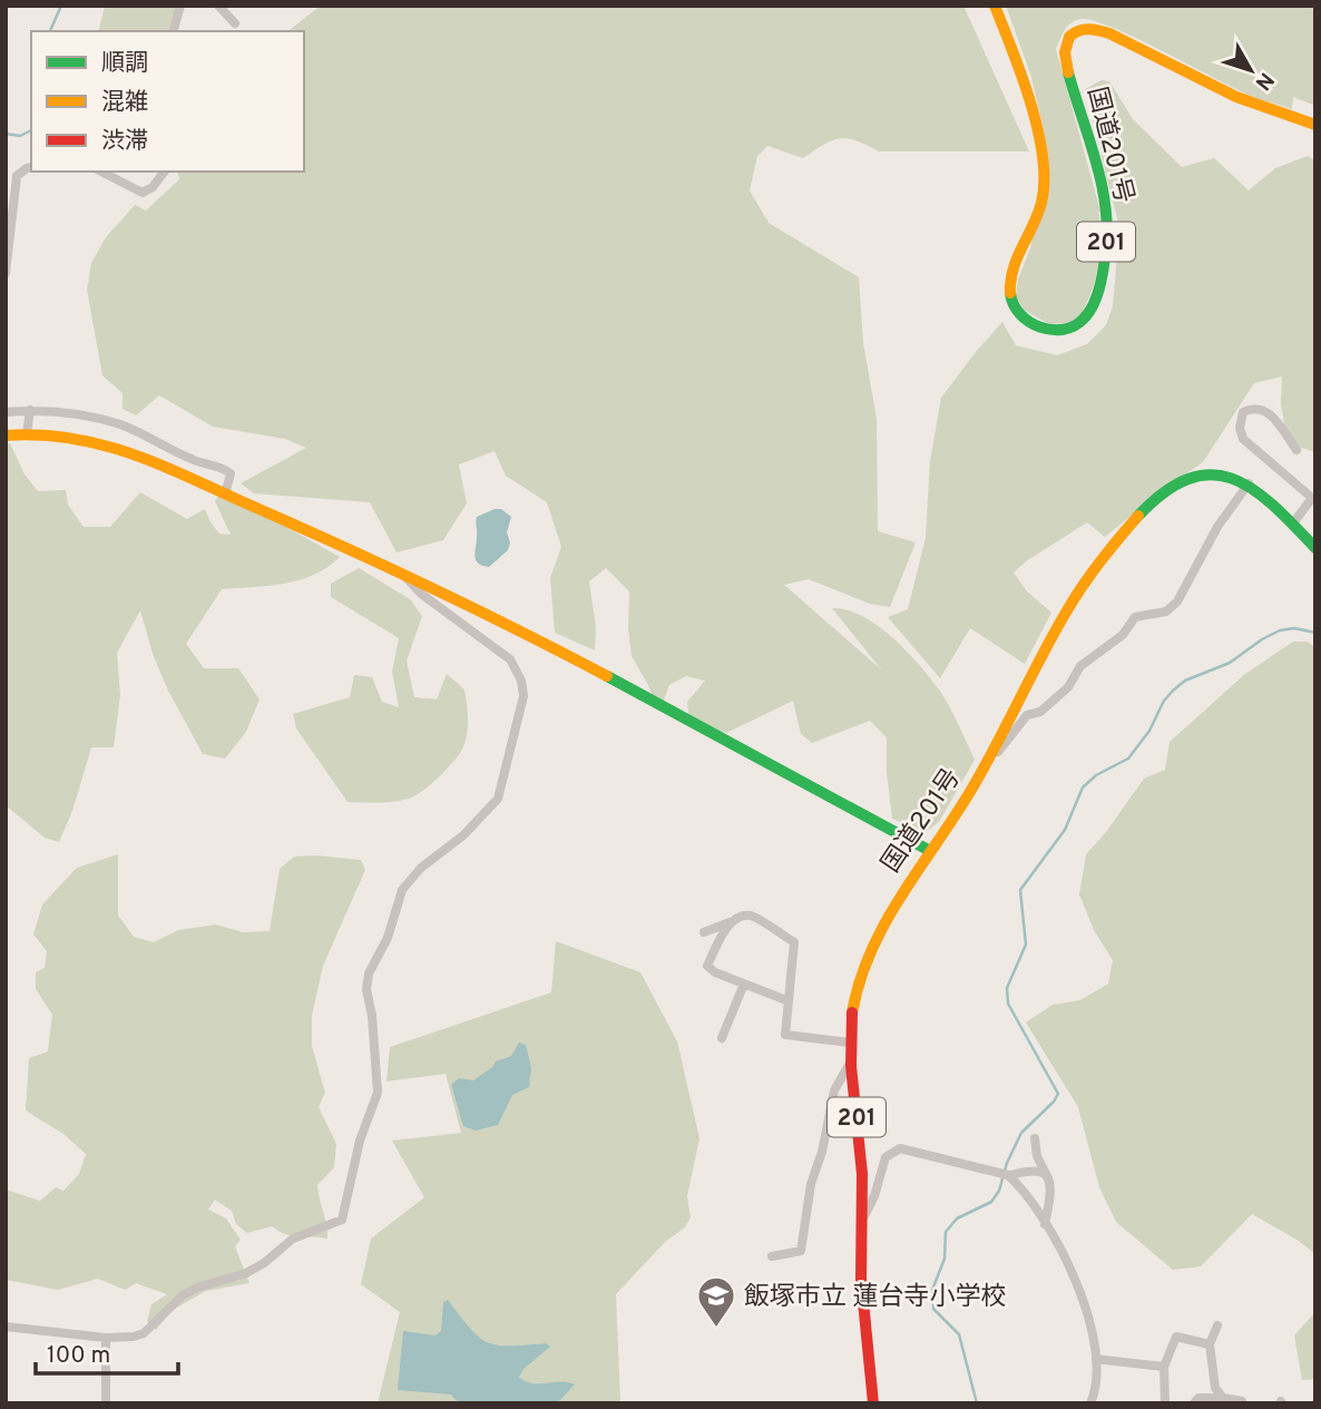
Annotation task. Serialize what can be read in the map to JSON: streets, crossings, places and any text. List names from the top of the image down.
{
  "streets": {
    "main road": ["国道201号", "201"]
  },
  "places": {
    "school or university": ["飯塚市立 蓮台寺小学校"]
  },
  "legend": ["順調", "混雑", "渋滞"],
  "scale_bar": "100 m",
  "north": "bottom right"
}
